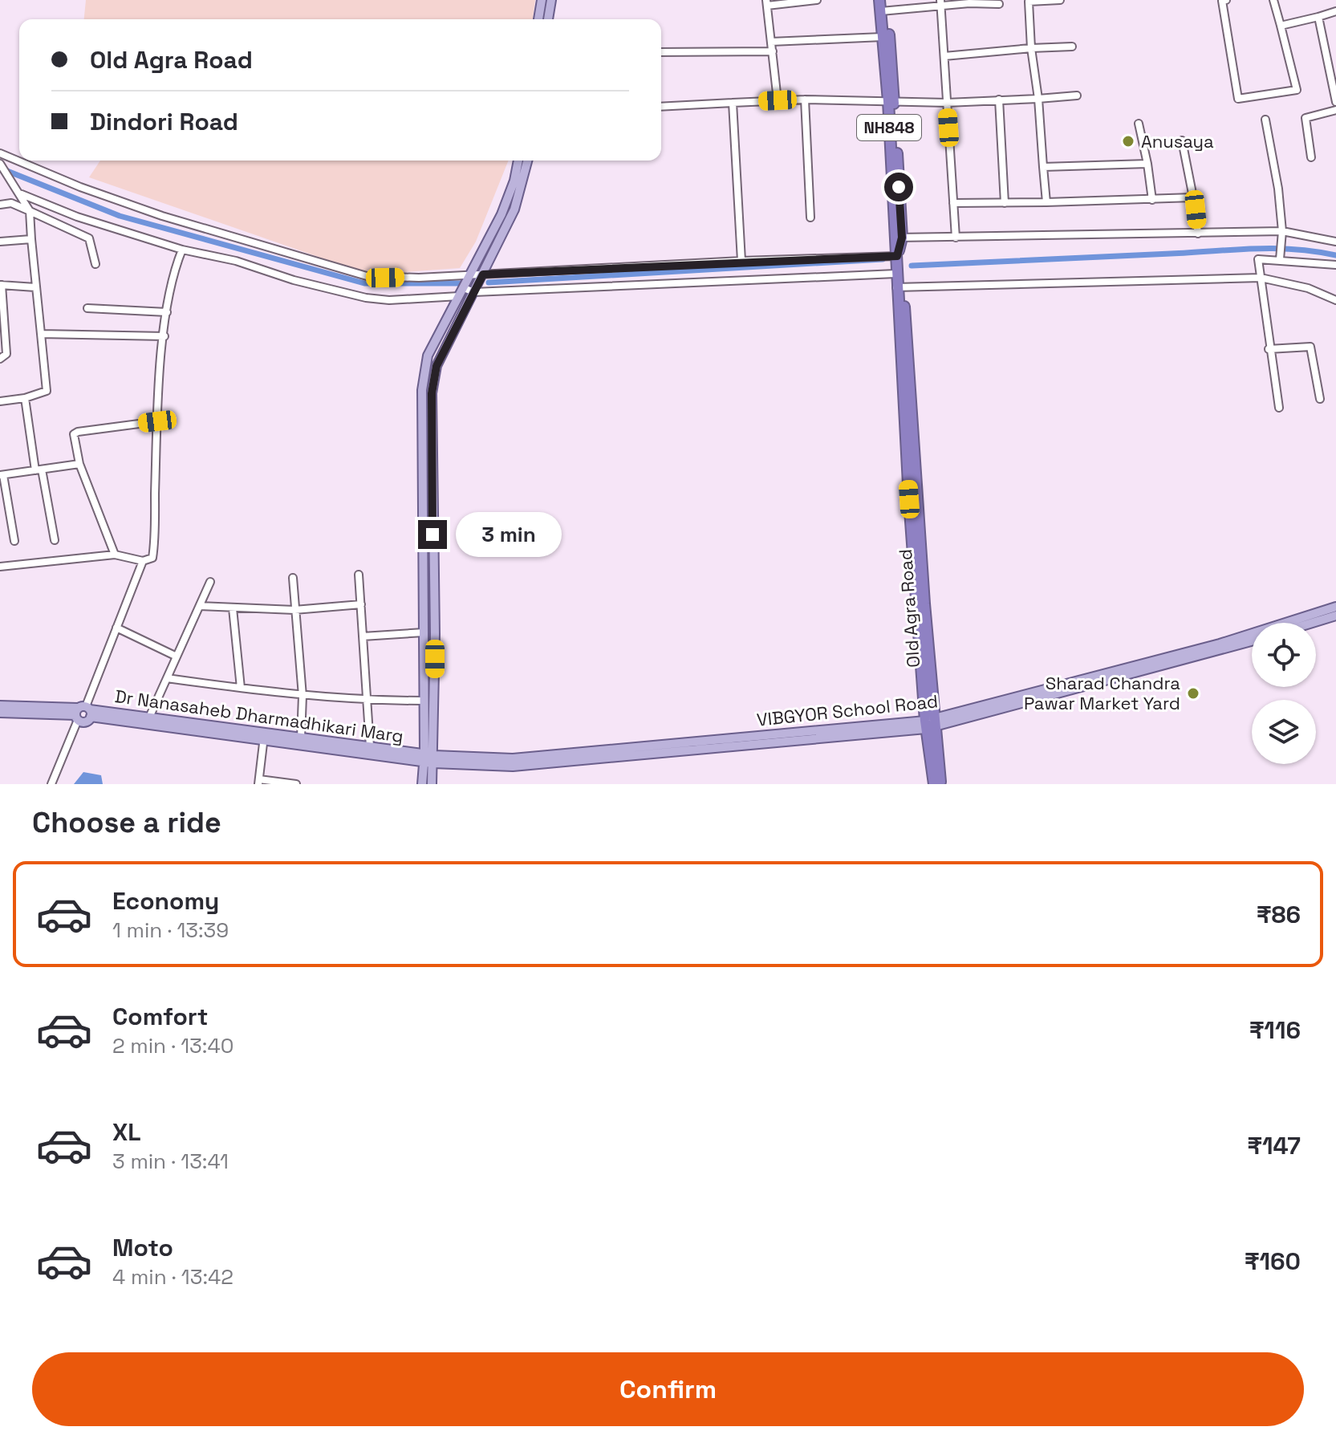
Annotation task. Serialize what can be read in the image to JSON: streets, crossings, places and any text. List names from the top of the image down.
{
  "streets": {
    "highway": ["NH848"],
    "main road": ["VIBGYOR School Road", "Dr Nanasaheb Dharmadhikari Marg"]
  },
  "crossings": [
    ["NH848", "VIBGYOR School Road"],
    ["VIBGYOR School Road", "Dr Nanasaheb Dharmadhikari Marg"]
  ],
  "places": ["Anusaya", "Sharad Chandra Pawar Market Yard"],
  "page": {
    "banner": ["Old Agra Road", "Dindori Road"],
    "bubble": "3 min",
    "heading": "Choose a ride",
    "list": [
      {
        "name": "Economy",
        "note": "1 min · 13:39",
        "value": "₹86"
      },
      {
        "name": "Comfort",
        "note": "2 min · 13:40",
        "value": "₹116"
      },
      {
        "name": "XL",
        "note": "3 min · 13:41",
        "value": "₹147"
      },
      {
        "name": "Moto",
        "note": "4 min · 13:42",
        "value": "₹160"
      }
    ],
    "buttons": "Confirm"
  }
}
